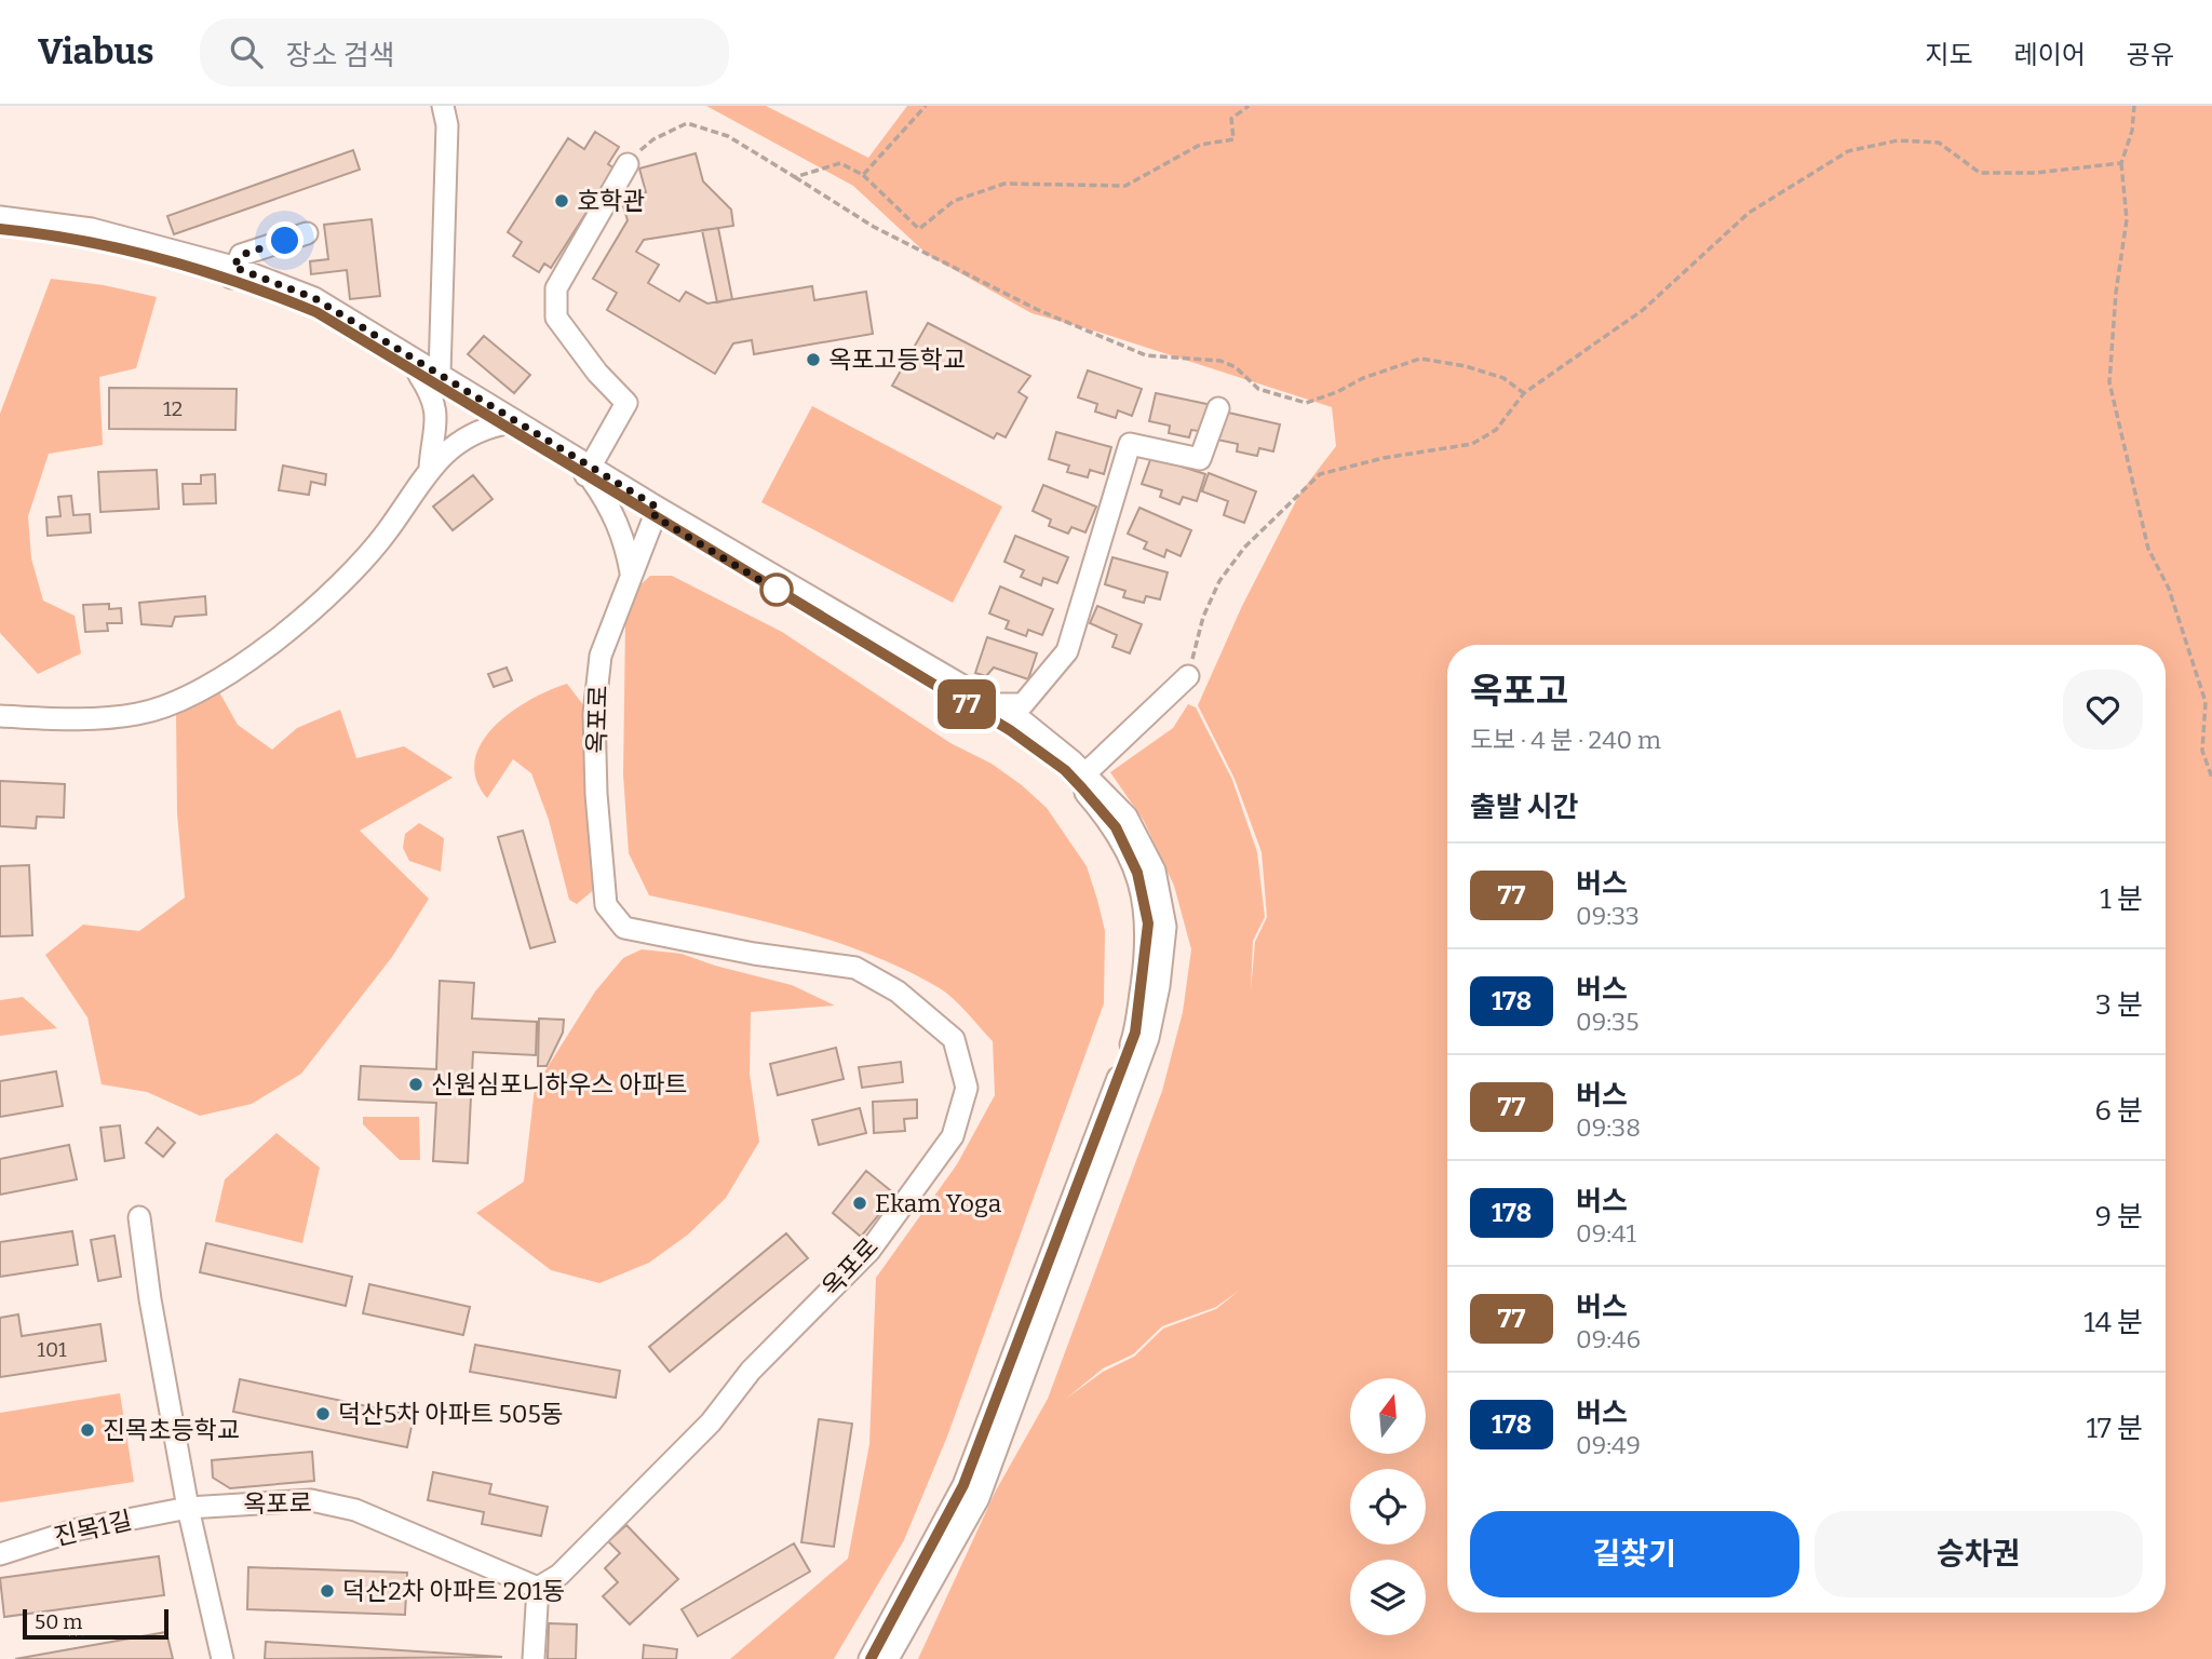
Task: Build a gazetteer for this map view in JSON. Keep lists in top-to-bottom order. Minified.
{"streets":{"street":["옥포로","진목1길"]},"crossings":[["옥포로","진목1길"]],"places":["호학관","옥포고등학교","신원심포니하우스 아파트","Ekam Yoga","덕산5차 아파트 505동","진목초등학교","덕산2차 아파트 201동"],"lines":["bus line 77"],"house_numbers":["12","101"],"scale_bar":"50 m","north":"top","page":{"header":"Viabus","search":"장소 검색","nav":["지도","레이어","공유"],"on_map":"77","heading":[["옥포고","도보 · 4 분 · 240 m"],"출발 시간"],"list":[{"mark":"77","name":"버스","note":"09:33","value":"1 분"},{"mark":"178","name":"버스","note":"09:35","value":"3 분"},{"mark":"77","name":"버스","note":"09:38","value":"6 분"},{"mark":"178","name":"버스","note":"09:41","value":"9 분"},{"mark":"77","name":"버스","note":"09:46","value":"14 분"},{"mark":"178","name":"버스","note":"09:49","value":"17 분"}],"buttons":["길찾기","승차권"],"scale":"50 m"}}
